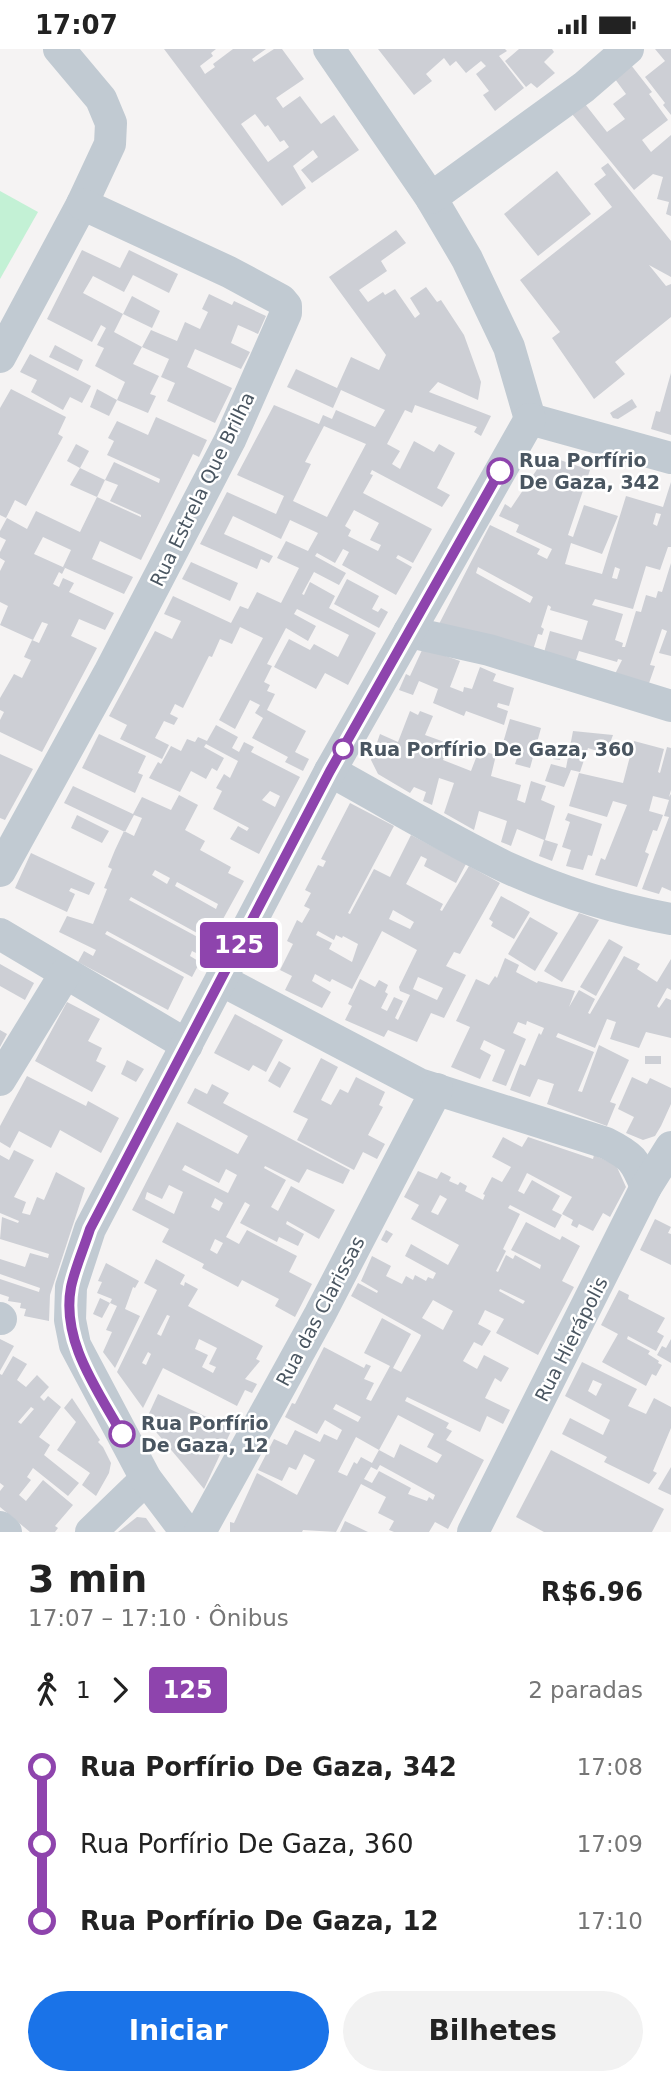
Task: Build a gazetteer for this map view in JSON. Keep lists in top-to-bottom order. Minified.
{"streets":{"street":["Rua Estrela Que Brilha","Rua das Clarissas","Rua Hierápolis"]},"places":["Rua Porfírio De Gaza, 342","Rua Porfírio De Gaza, 360","Rua Porfírio De Gaza, 12"],"lines":["bus line 125"],"page":{"status":"17:07","on_map":"125","heading":["3 min","17:07 – 17:10 · Ônibus","R$6.96"],"legs":["1","125","2 paradas"],"list":[{"name":"Rua Porfírio De Gaza, 342","value":"17:08"},{"name":"Rua Porfírio De Gaza, 360","value":"17:09"},{"name":"Rua Porfírio De Gaza, 12","value":"17:10"}],"buttons":["Iniciar","Bilhetes"]}}
